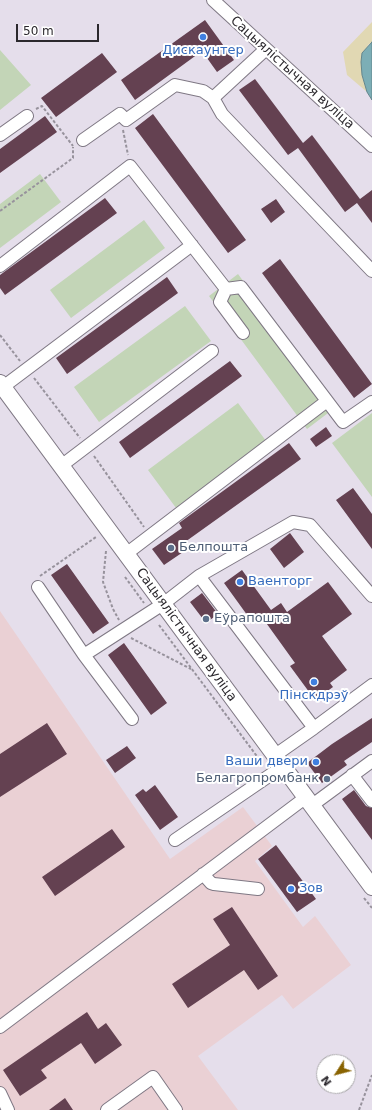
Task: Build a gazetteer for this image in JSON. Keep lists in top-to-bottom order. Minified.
{"streets":{"main road":["Сацыялістычная вуліца"]},"places":["Дискаунтер","Белпошта","Ваенторг","Еўрапошта","Пінскдрэў","Ваши двери","Белагропромбанк","Зов"],"scale_bar":"50 m","north":"bottom left"}
